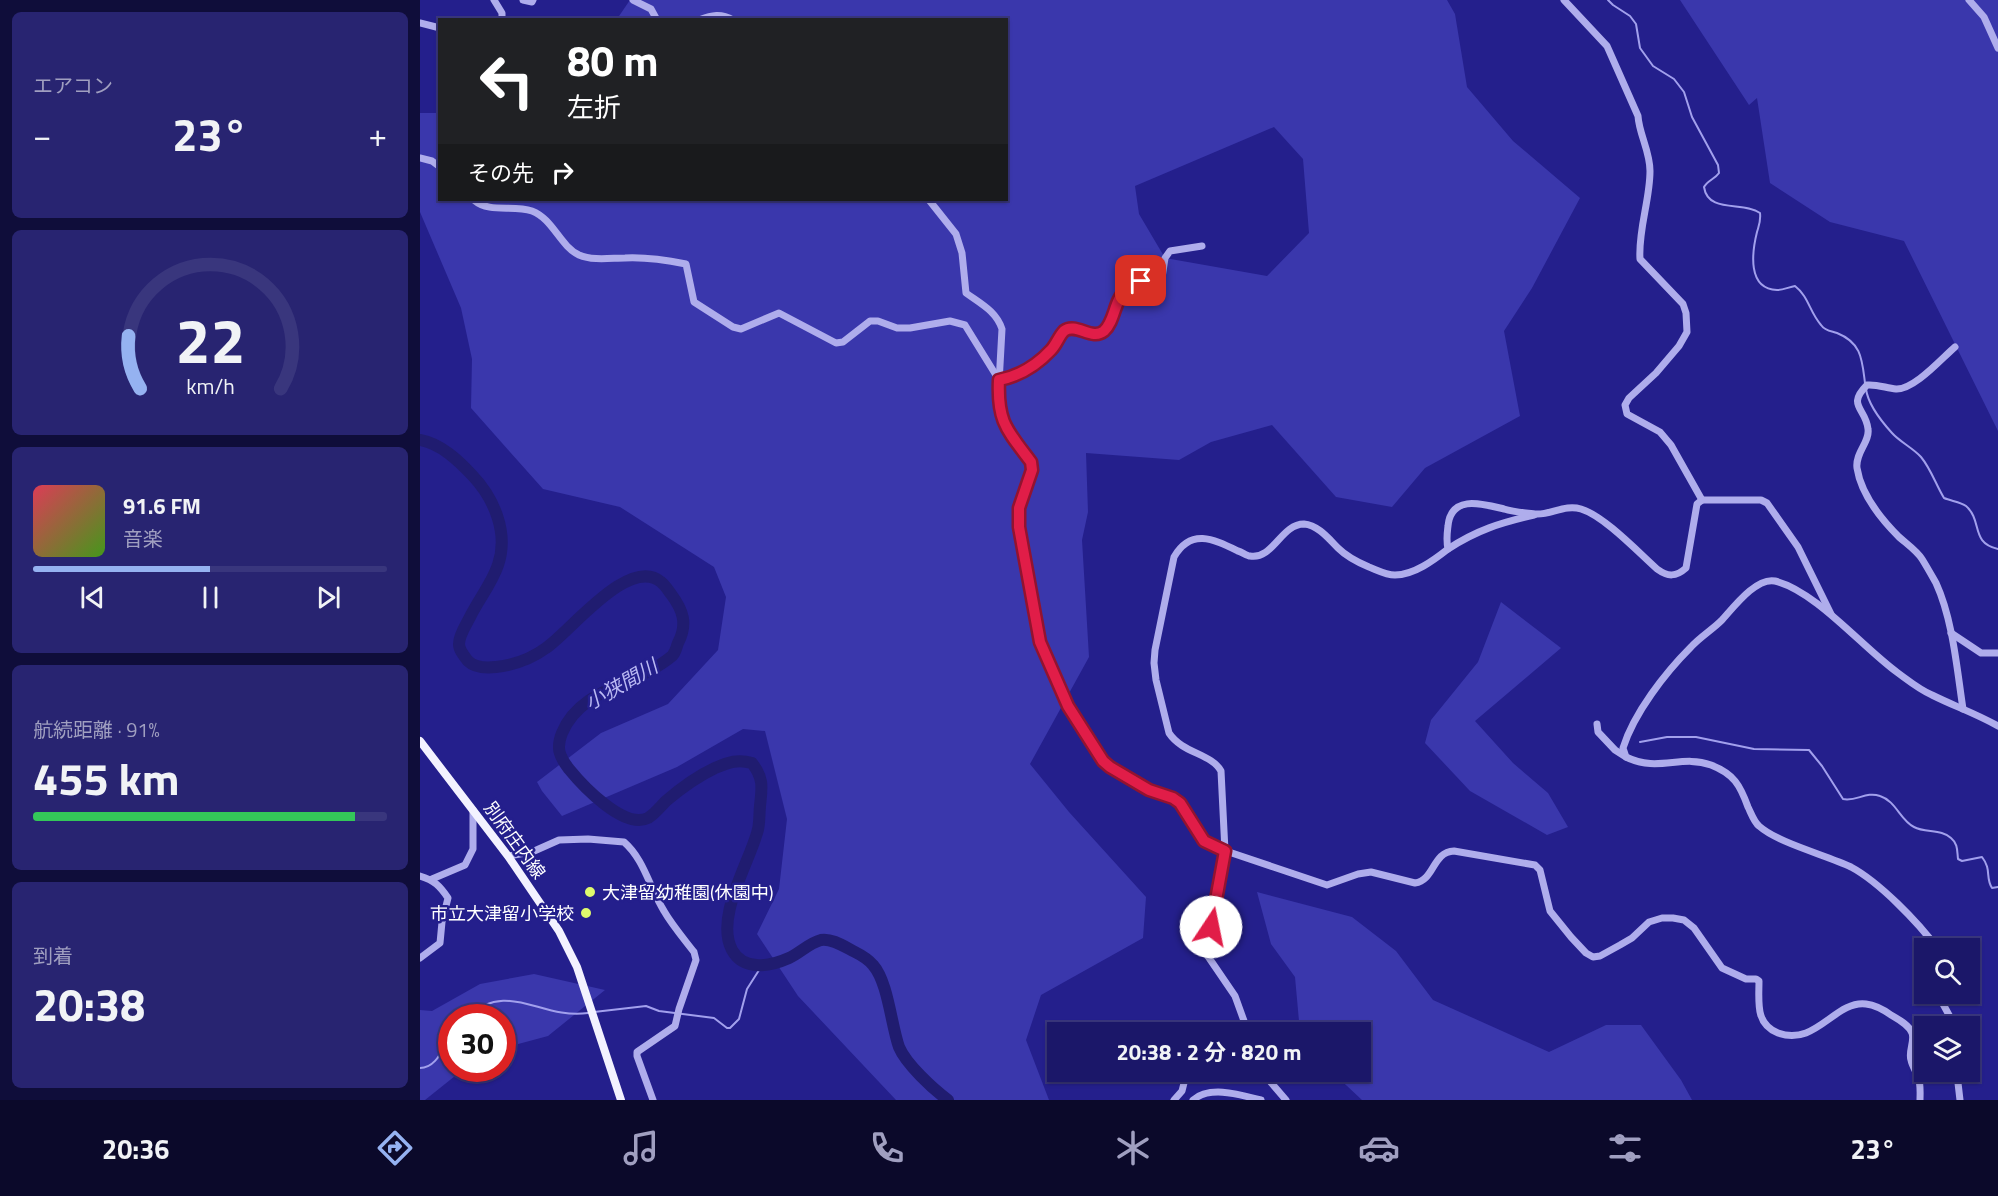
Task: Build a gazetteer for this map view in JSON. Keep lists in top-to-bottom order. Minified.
{"streets":{"main road":["別府庄内線"]},"water":["小狭間川"],"places":["大津留幼稚園(休園中)","市立大津留小学校"],"page":{"tile":["エアコン",["航続距離 · 91%","455 km"],["到着","20:38"]],"turn":["80 m","左折"],"heat":["−","23°","+"],"then":"その先","song":["91.6 FM","音楽"],"limit":"30","trip":"20:38 · 2 分 · 820 m","tabs":["20:36","23°"],"gauge":["22","km/h"]}}
